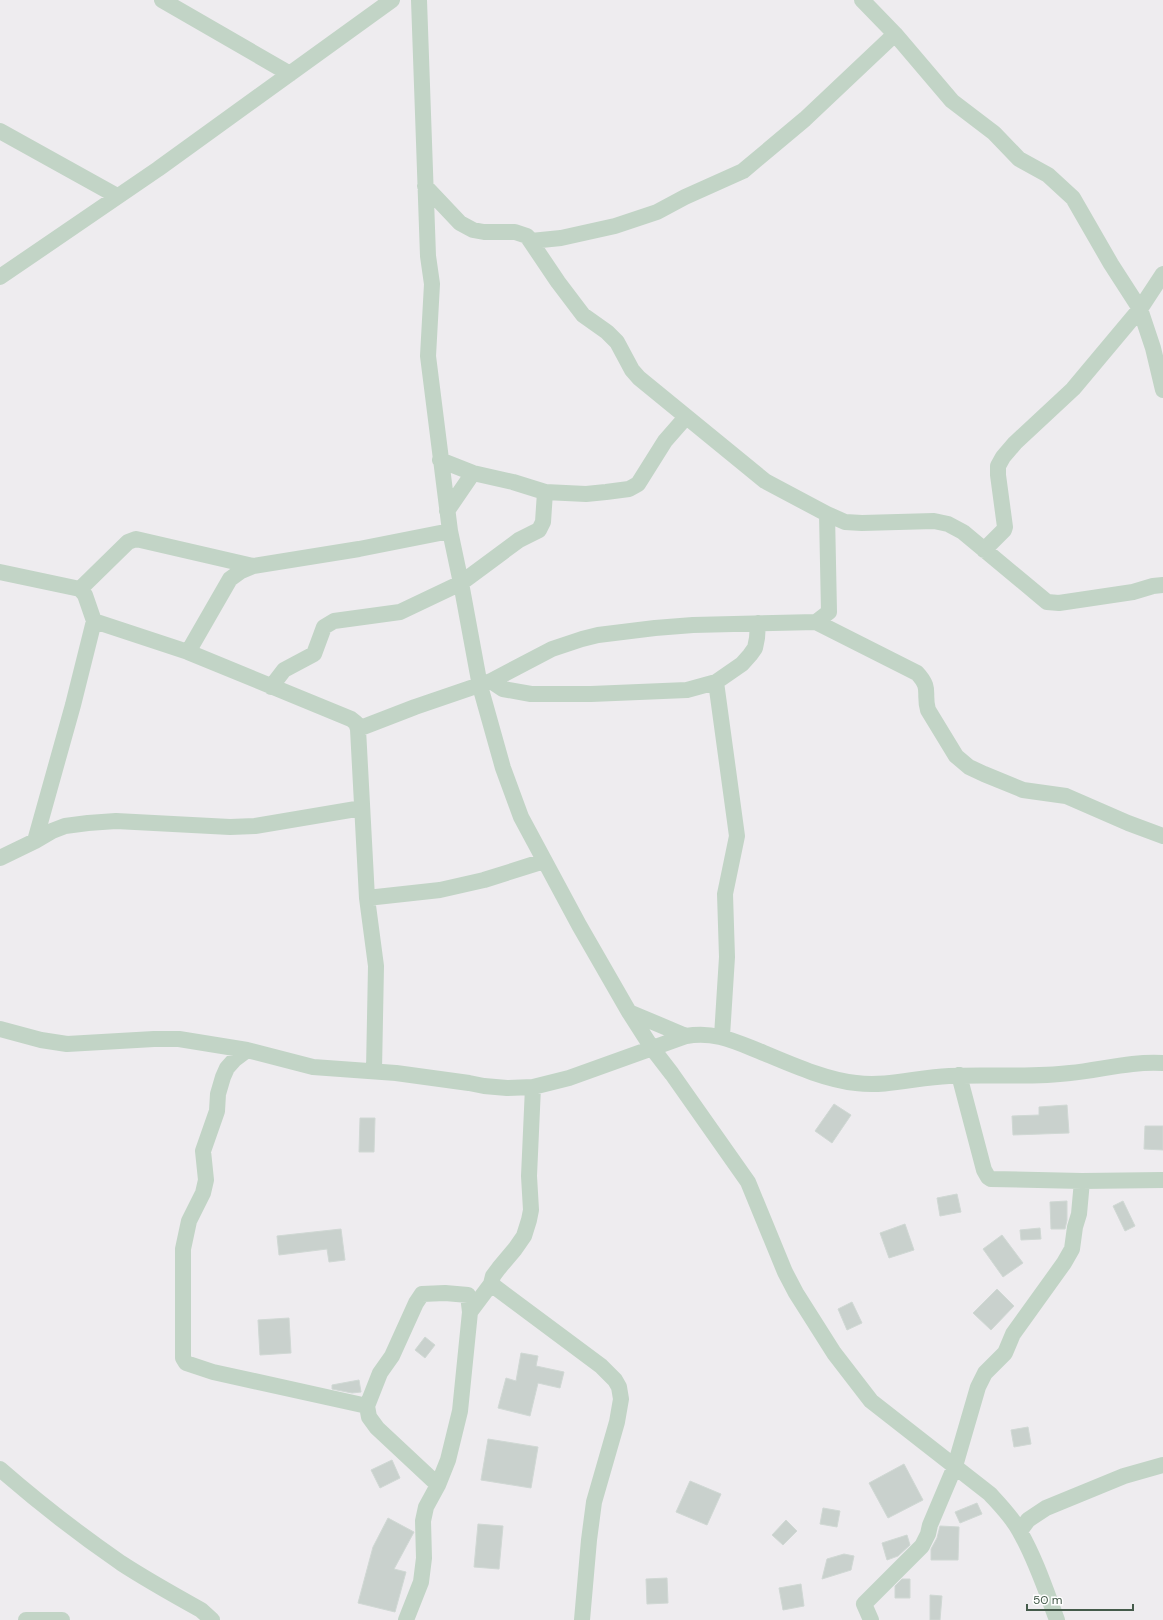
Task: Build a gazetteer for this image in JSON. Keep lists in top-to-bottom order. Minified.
{"scale_bar":"50 m"}
